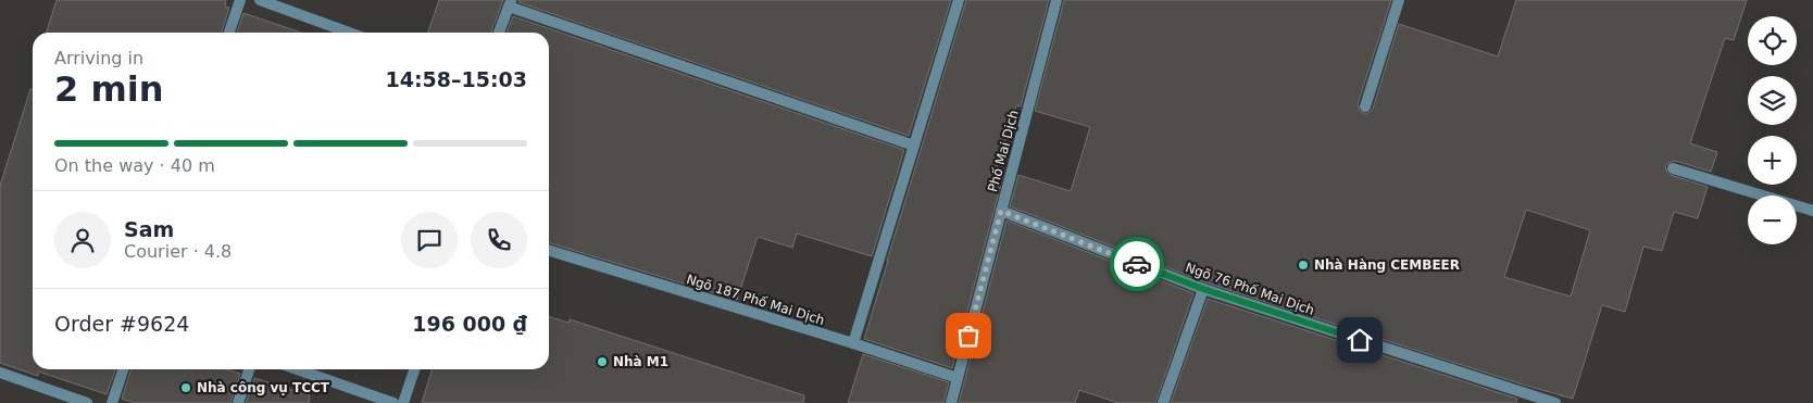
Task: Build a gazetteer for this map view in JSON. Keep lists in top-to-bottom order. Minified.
{"streets":{"street":["Phố Mai Dịch","Ngõ 76 Phố Mai Dịch","Ngõ 187 Phố Mai Dịch"]},"crossings":[["Phố Mai Dịch","Ngõ 76 Phố Mai Dịch"],["Phố Mai Dịch","Ngõ 187 Phố Mai Dịch"]],"places":["Nhà Hàng CEMBEER","Nhà M1","Nhà công vụ TCCT"],"page":{"map_buttons":["+","−"],"heading":["2 min","Arriving in","14:58–15:03"],"panel":["Sam","Courier · 4.8","Order #9624","196 000 ₫"],"bar":"On the way · 40 m"}}
